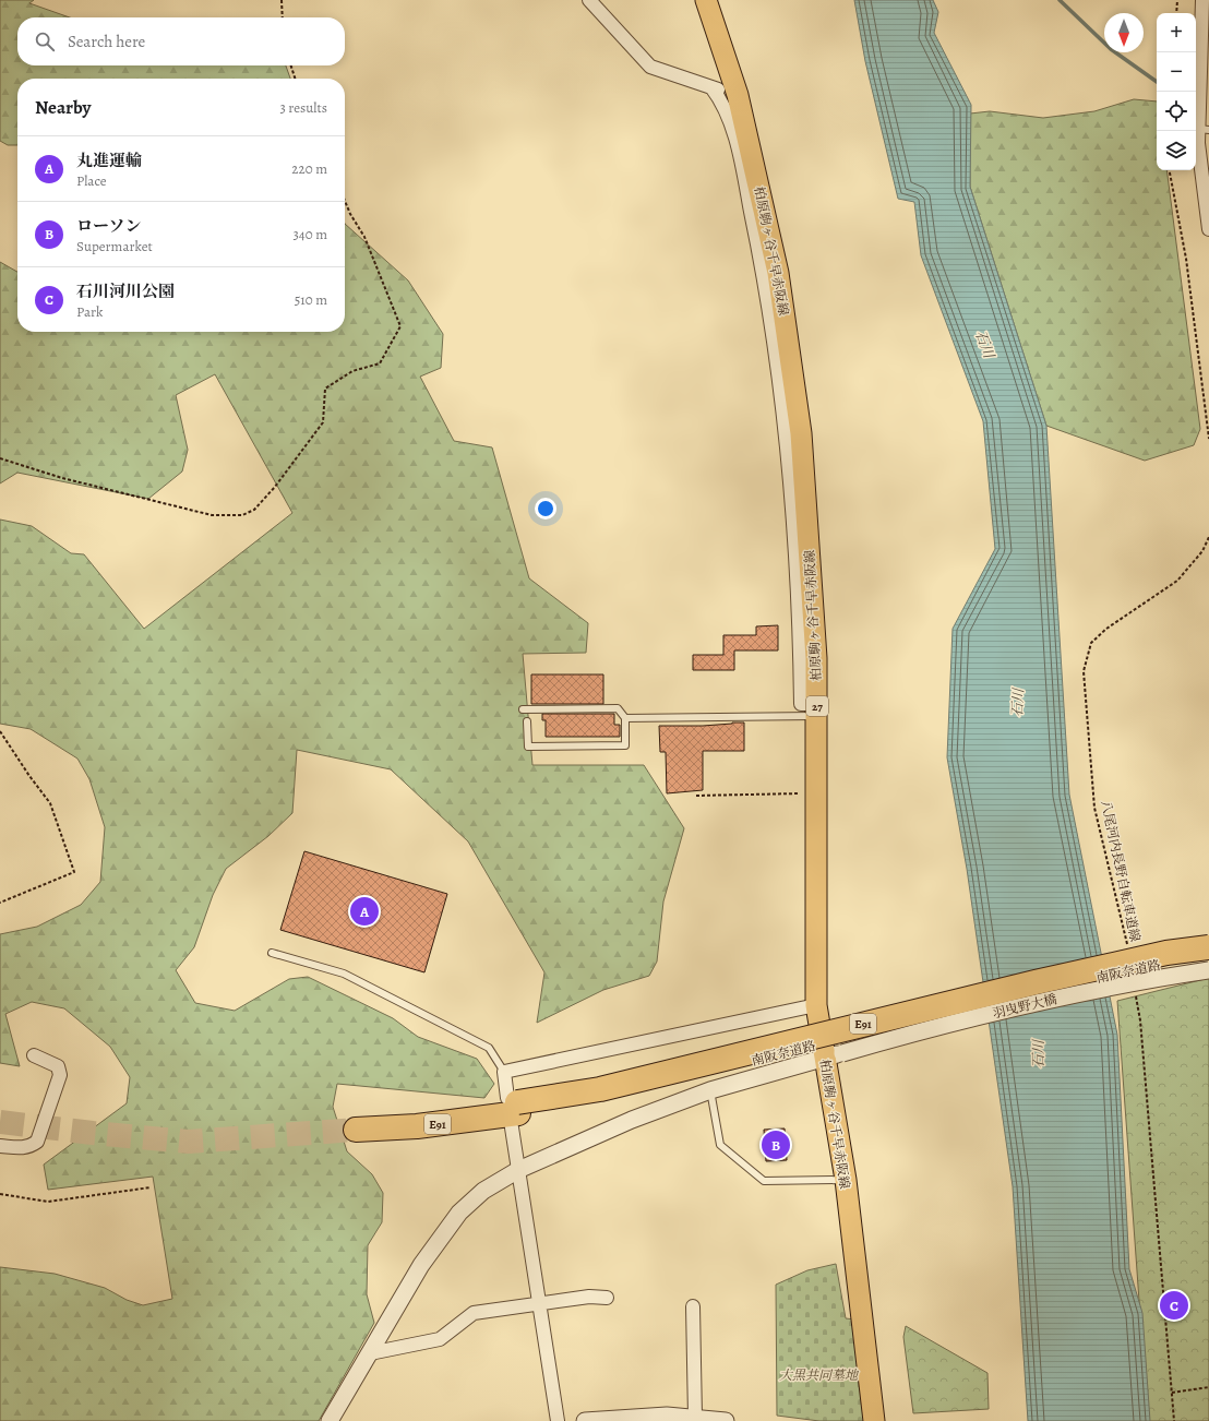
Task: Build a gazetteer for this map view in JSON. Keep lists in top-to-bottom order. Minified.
{"streets":{"highway":["南阪奈道路","E91"],"main road":["柏原駒ヶ谷千早赤阪線","27"],"street":["羽曳野大橋"],"path":["八尾河内長野自転車道線"]},"crossings":[["柏原駒ヶ谷千早赤阪線","羽曳野大橋"]],"water":["石川"],"parks":["大黒共同墓地"],"north":"bottom","page":{"map_buttons":["+","−"],"search":"Search here","heading":["Nearby","3 results"],"list":[{"mark":"A","name":"丸進運輸","note":"Place","value":"220 m"},{"mark":"B","name":"ローソン","note":"Supermarket","value":"340 m"},{"mark":"C","name":"石川河川公園","note":"Park","value":"510 m"}],"pins":["A","B","C"]}}
